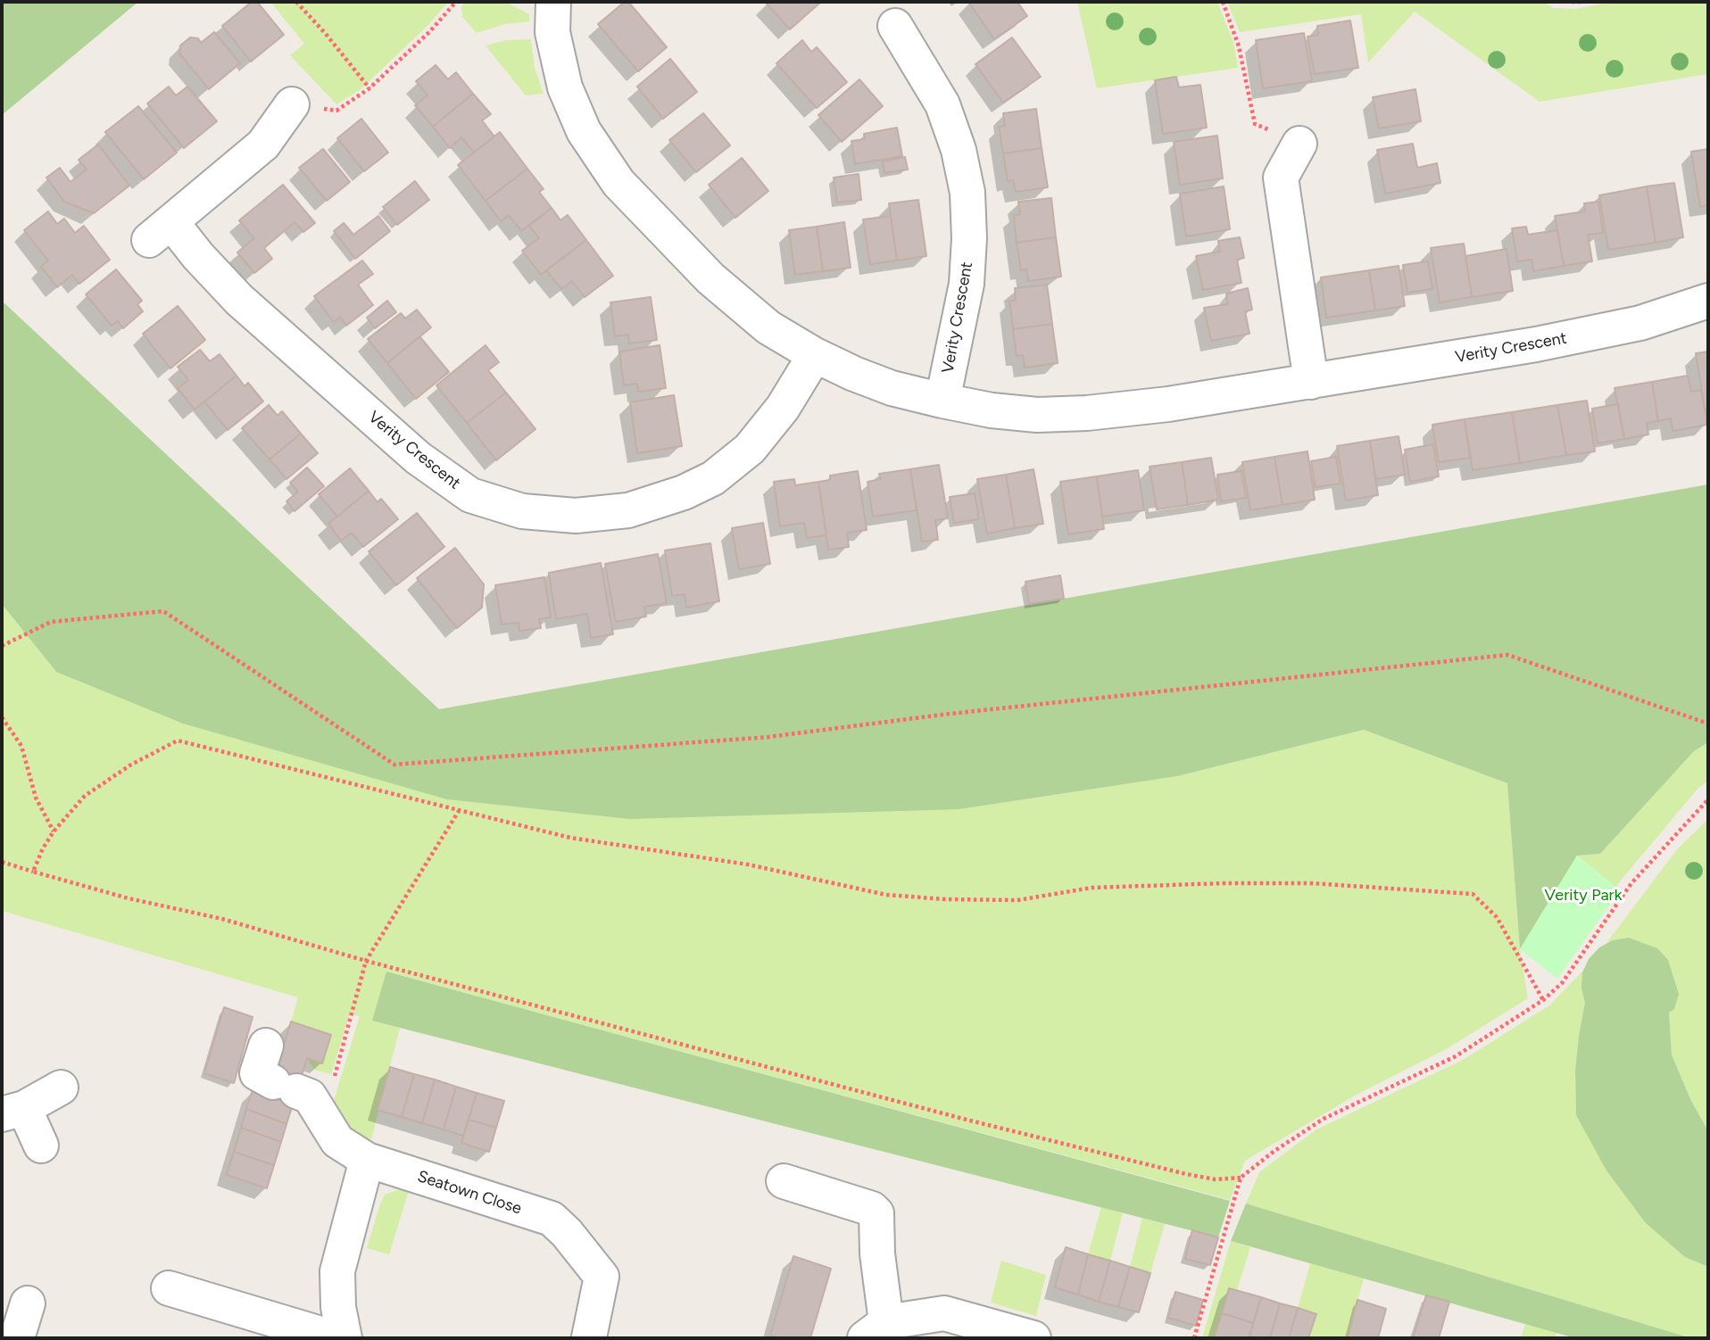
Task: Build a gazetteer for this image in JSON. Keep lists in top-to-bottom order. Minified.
{"streets":{"street":["Verity Crescent","Seatown Close"]},"parks":["Verity Park"]}
